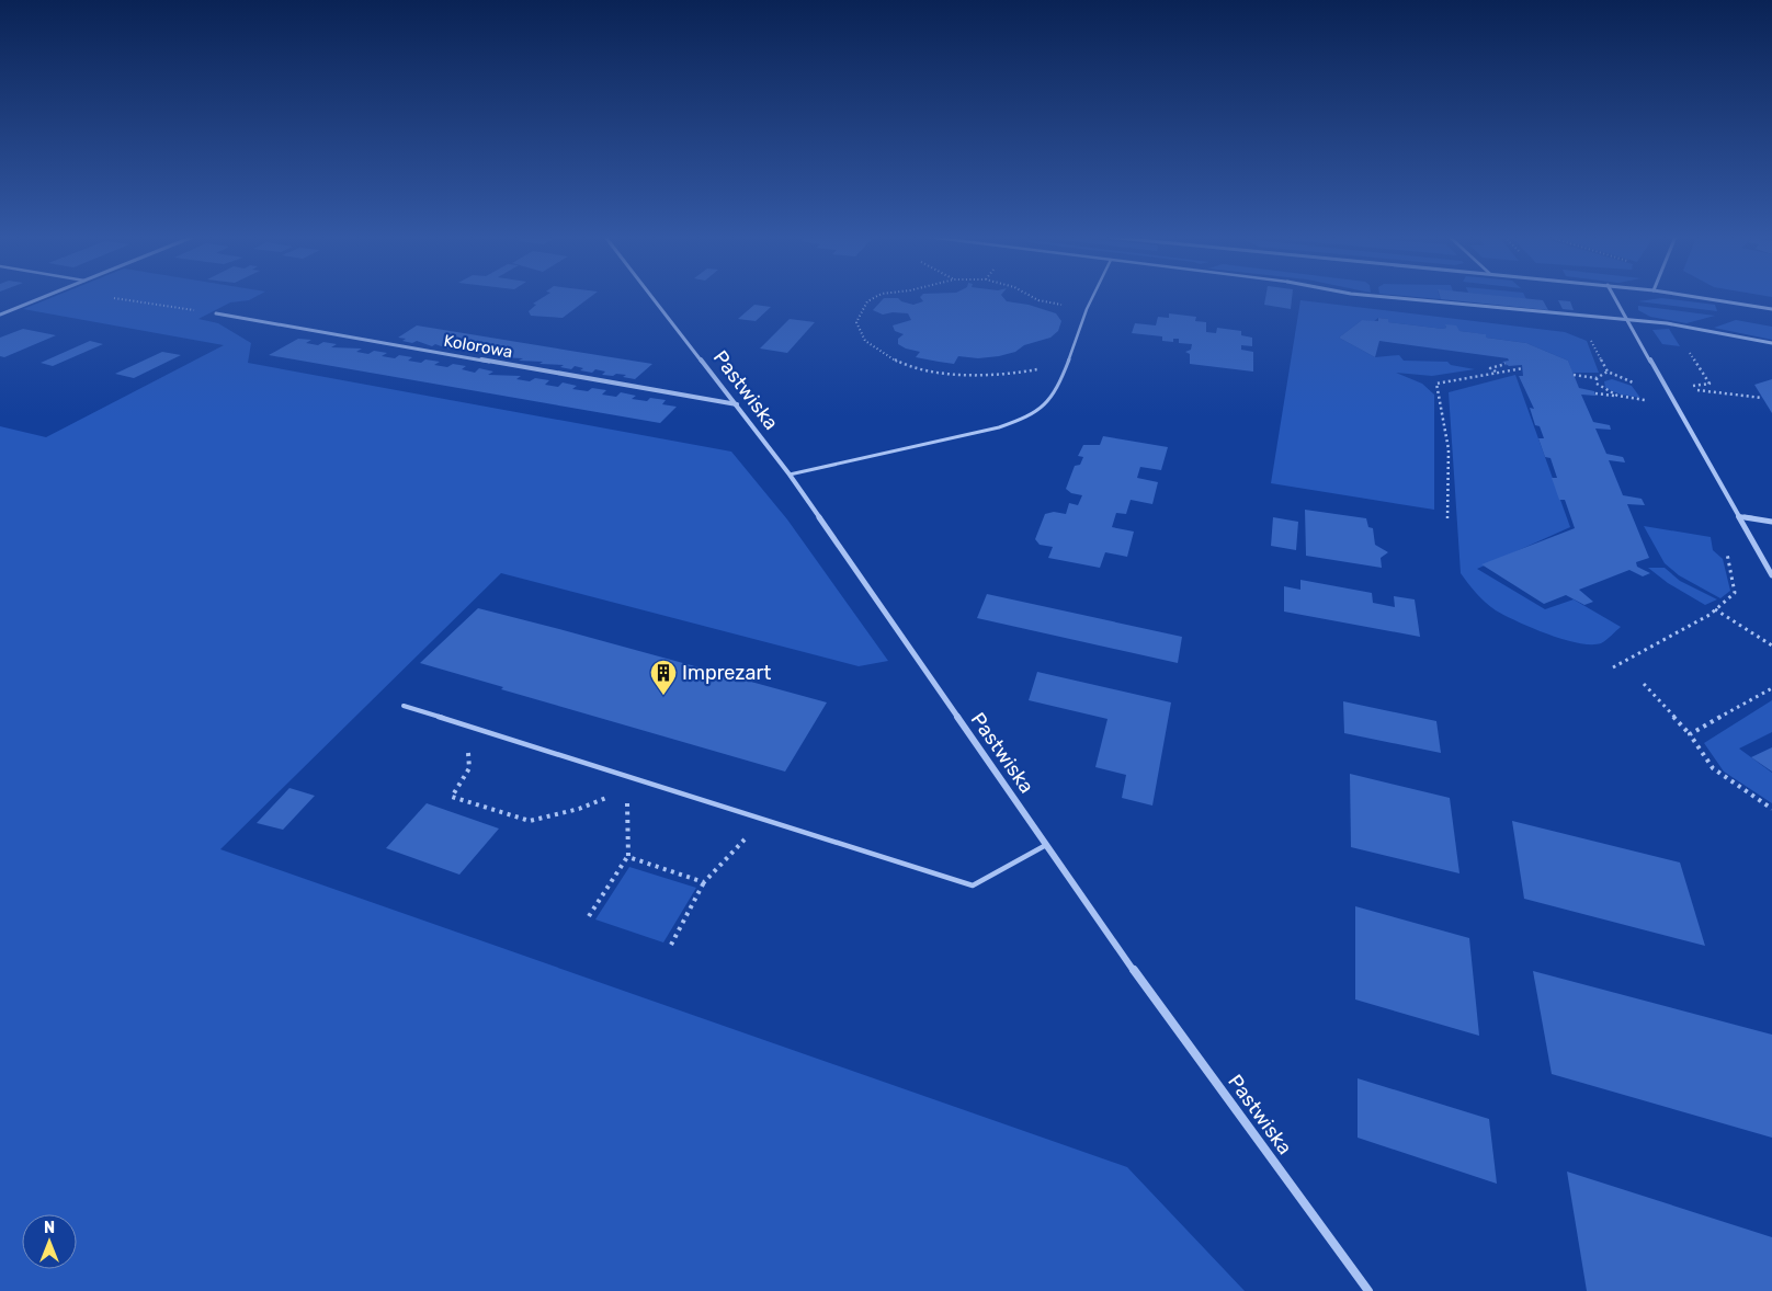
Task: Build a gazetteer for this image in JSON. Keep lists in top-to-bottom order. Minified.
{"streets":{"street":["Kolorowa","Pastwiska"]},"crossings":[["Kolorowa","Pastwiska"]],"places":{"building":["Imprezart"]},"north":"top"}
